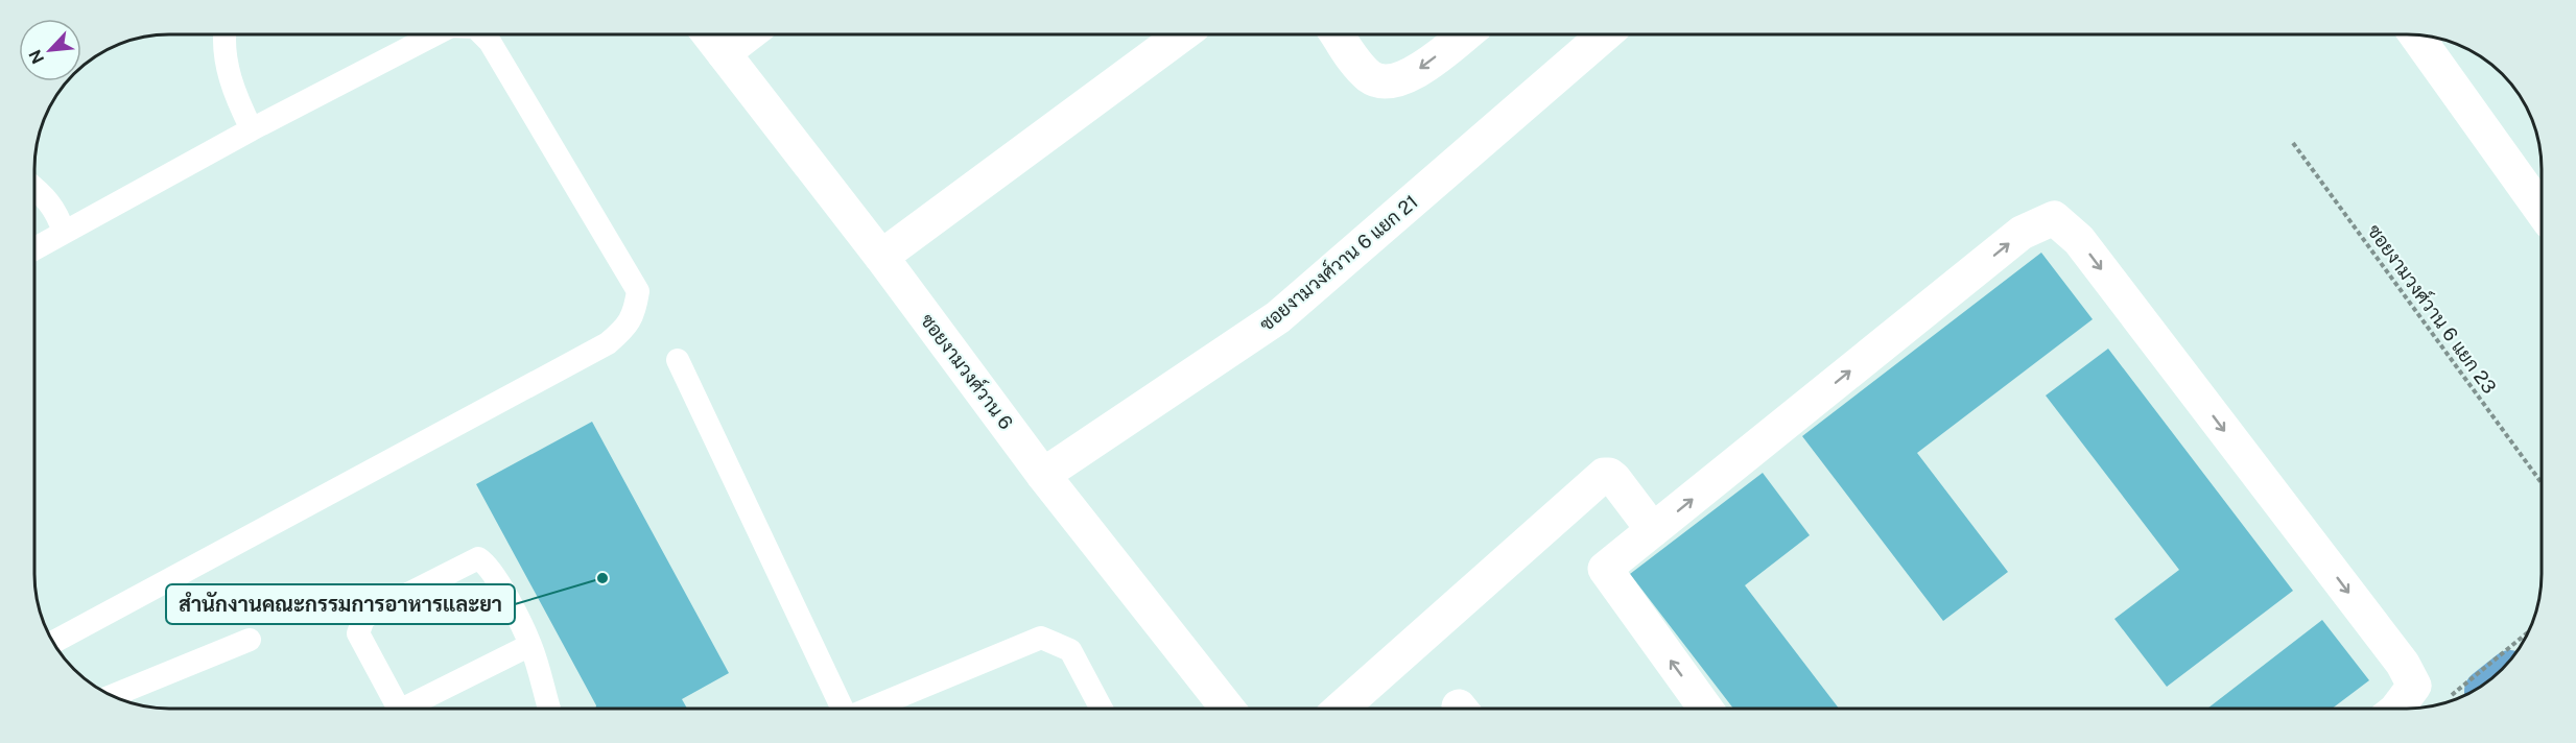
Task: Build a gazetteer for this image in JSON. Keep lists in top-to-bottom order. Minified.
{"streets":{"street":["ซอยงามวงศ์วาน 6 แยก 21","ซอยงามวงศ์วาน 6"],"path":["ซอยงามวงศ์วาน 6 แยก 23"]},"crossings":[["ซอยงามวงศ์วาน 6 แยก 21","ซอยงามวงศ์วาน 6"]],"places":["สำนักงานคณะกรรมการอาหารและยา"],"north":"bottom left"}
